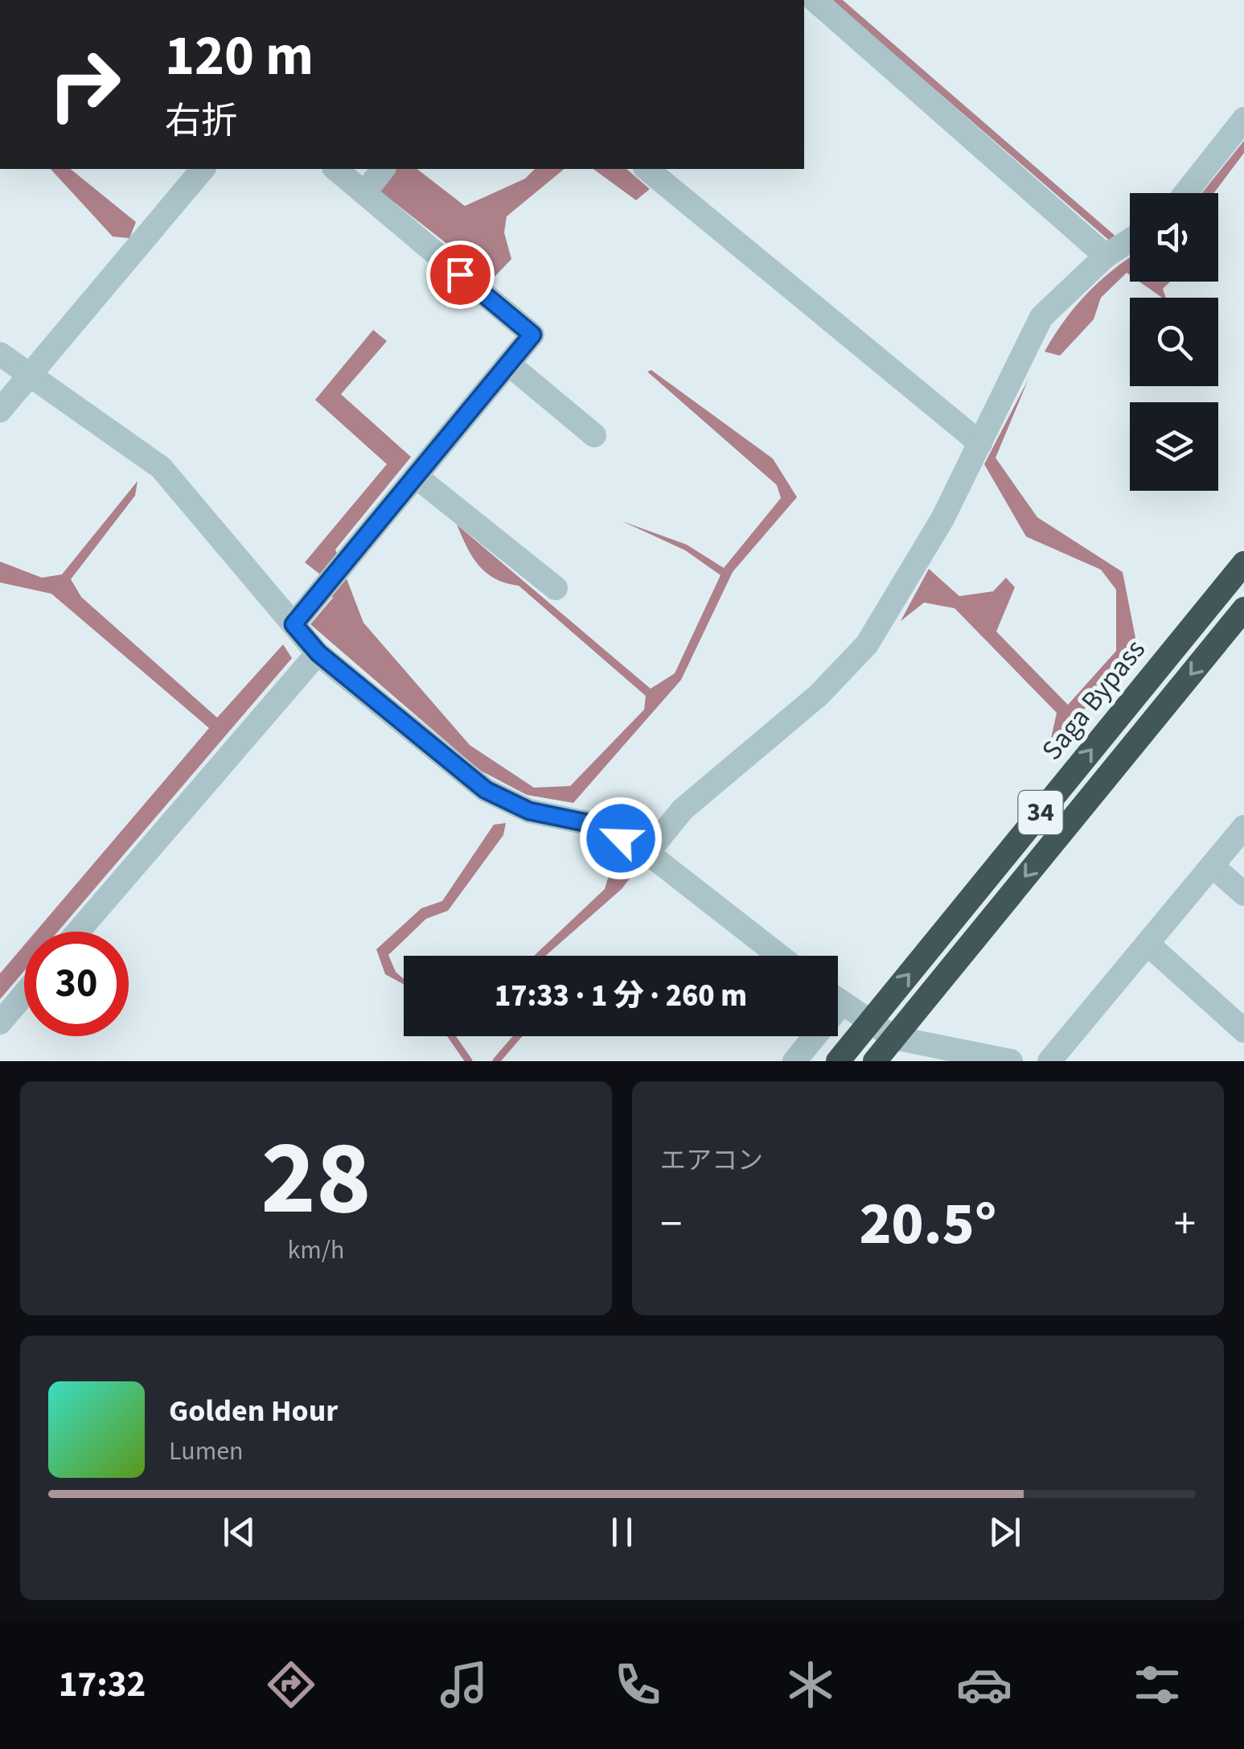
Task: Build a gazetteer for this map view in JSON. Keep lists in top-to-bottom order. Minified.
{"streets":{"highway":["Saga Bypass","34"]},"page":{"turn":["120 m","右折"],"limit":"30","trip":"17:33 · 1 分 · 260 m","tile":[["28","km/h"],"エアコン"],"heat":["−","20.5°","+"],"song":["Golden Hour","Lumen"],"tabs":"17:32"}}
